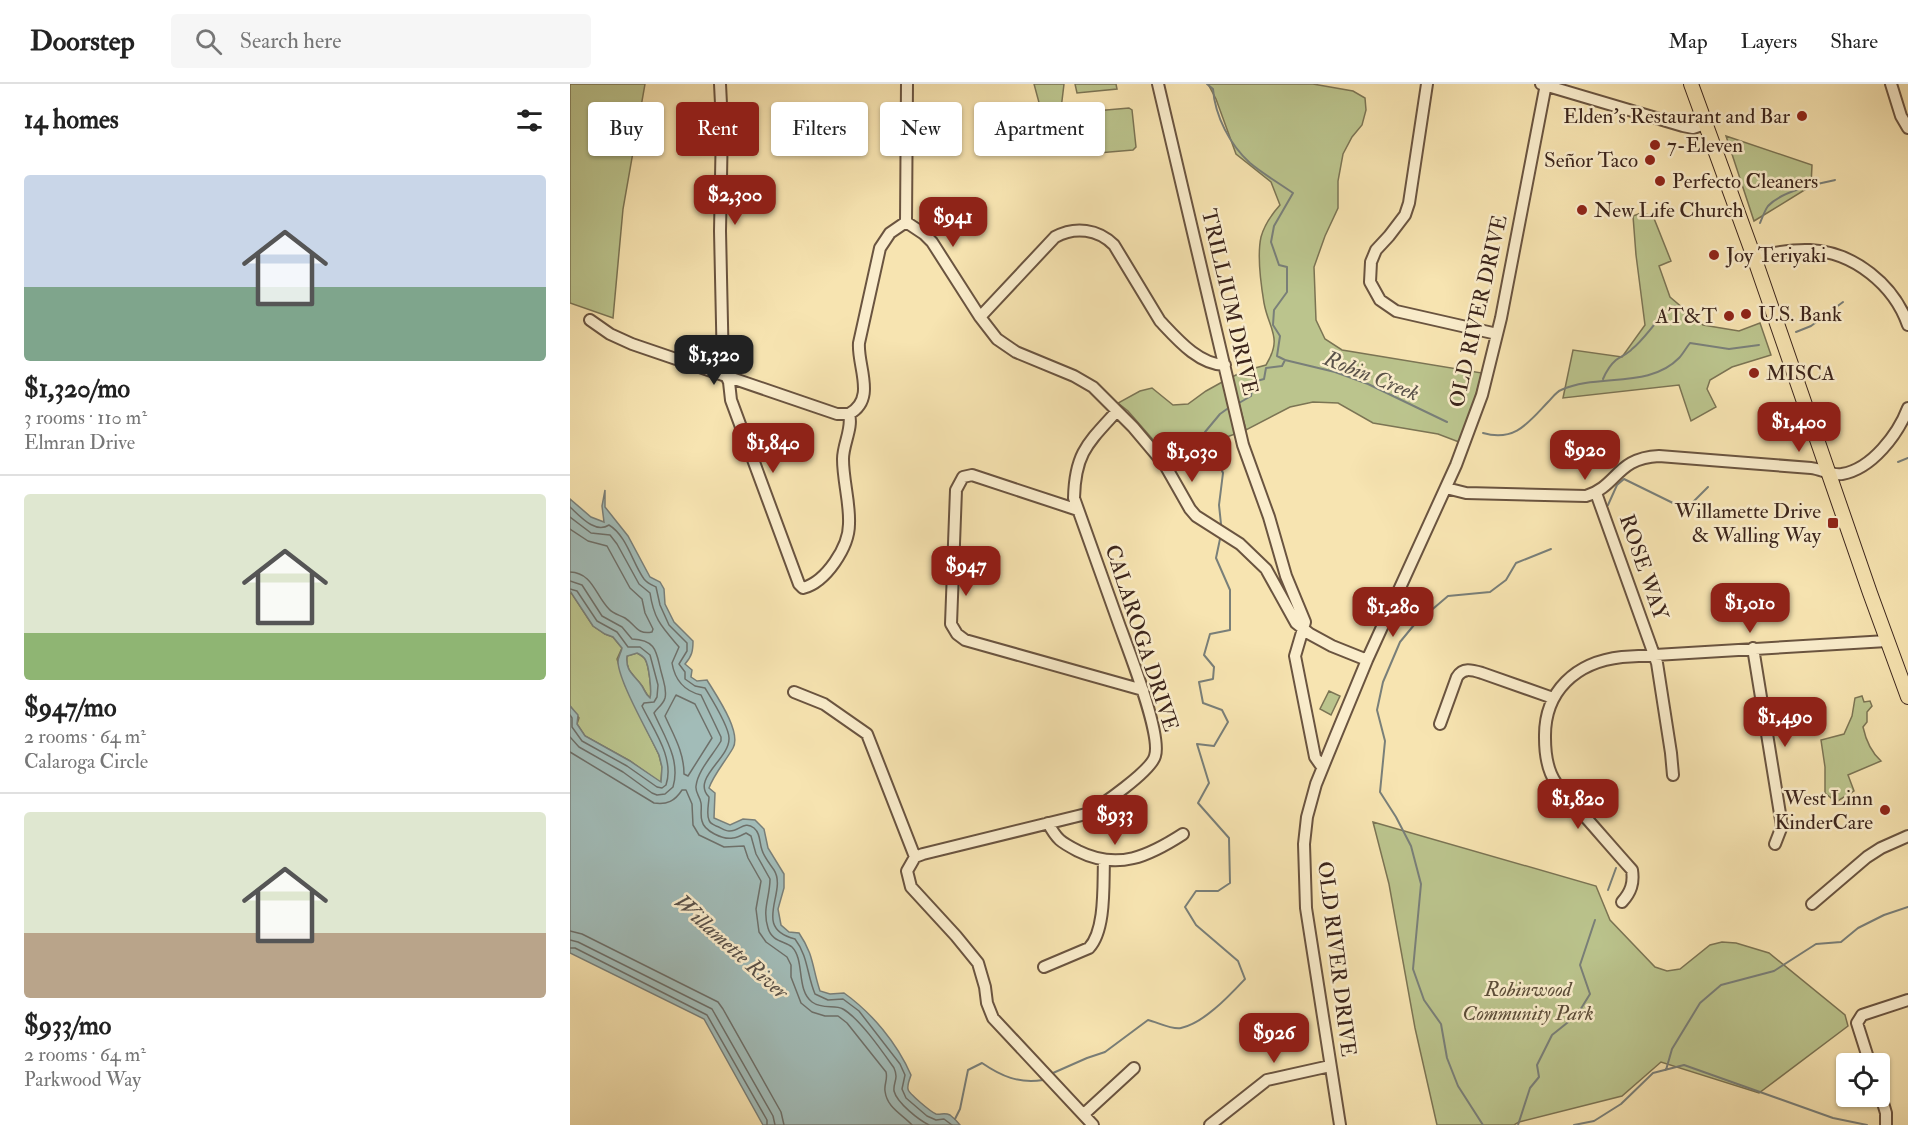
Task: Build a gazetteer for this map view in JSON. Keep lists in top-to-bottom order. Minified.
{"streets":{"street":["TRILLIUM DRIVE","OLD RIVER DRIVE","ROSE WAY","CALAROGA DRIVE"]},"crossings":[["TRILLIUM DRIVE","OLD RIVER DRIVE"]],"water":["Robin Creek","Willamette River"],"parks":["Robinwood Community Park"],"places":{"other":["Elden's Restaurant and Bar","7-Eleven","Señor Taco","Perfecto Cleaners","New Life Church","Joy Teriyaki","U.S. Bank","AT&T","MISCA","West Linn KinderCare"],"transit":["Willamette Drive & Walling Way"]},"page":{"header":"Doorstep","search":"Search here","nav":["Map","Layers","Share"],"heading":"14 homes","chip":["Buy","Rent","Filters","New","Apartment"],"list":[{"name":"$1,320/mo","note":"3 rooms · 110 m² · Elmran Drive"},{"name":"$947/mo","note":"2 rooms · 64 m² · Calaroga Circle"},{"name":"$933/mo","note":"2 rooms · 64 m² · Parkwood Way"}],"price":["$2,300","$941","$1,320","$1,400","$1,840","$920","$1,030","$947","$1,010","$1,280","$1,490","$1,820","$933","$926"]}}
